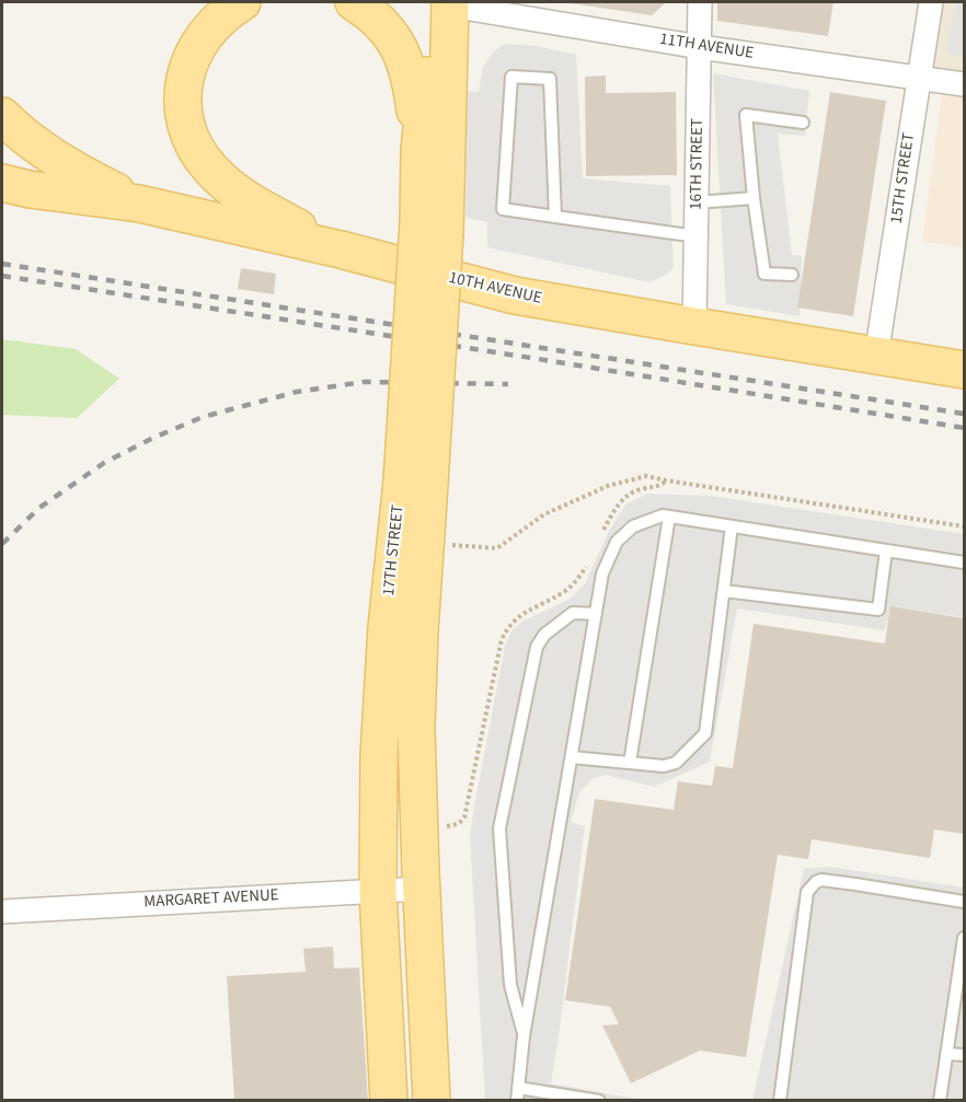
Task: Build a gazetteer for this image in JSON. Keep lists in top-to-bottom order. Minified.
{"streets":{"main road":["10TH AVENUE","17TH STREET"],"street":["11TH AVENUE","16TH STREET","15TH STREET","MARGARET AVENUE"]},"crossings":[["11TH AVENUE","16TH STREET"],["11TH AVENUE","15TH STREET"],["11TH AVENUE","17TH STREET"],["16TH STREET","10TH AVENUE"],["15TH STREET","10TH AVENUE"],["17TH STREET","MARGARET AVENUE"]]}
